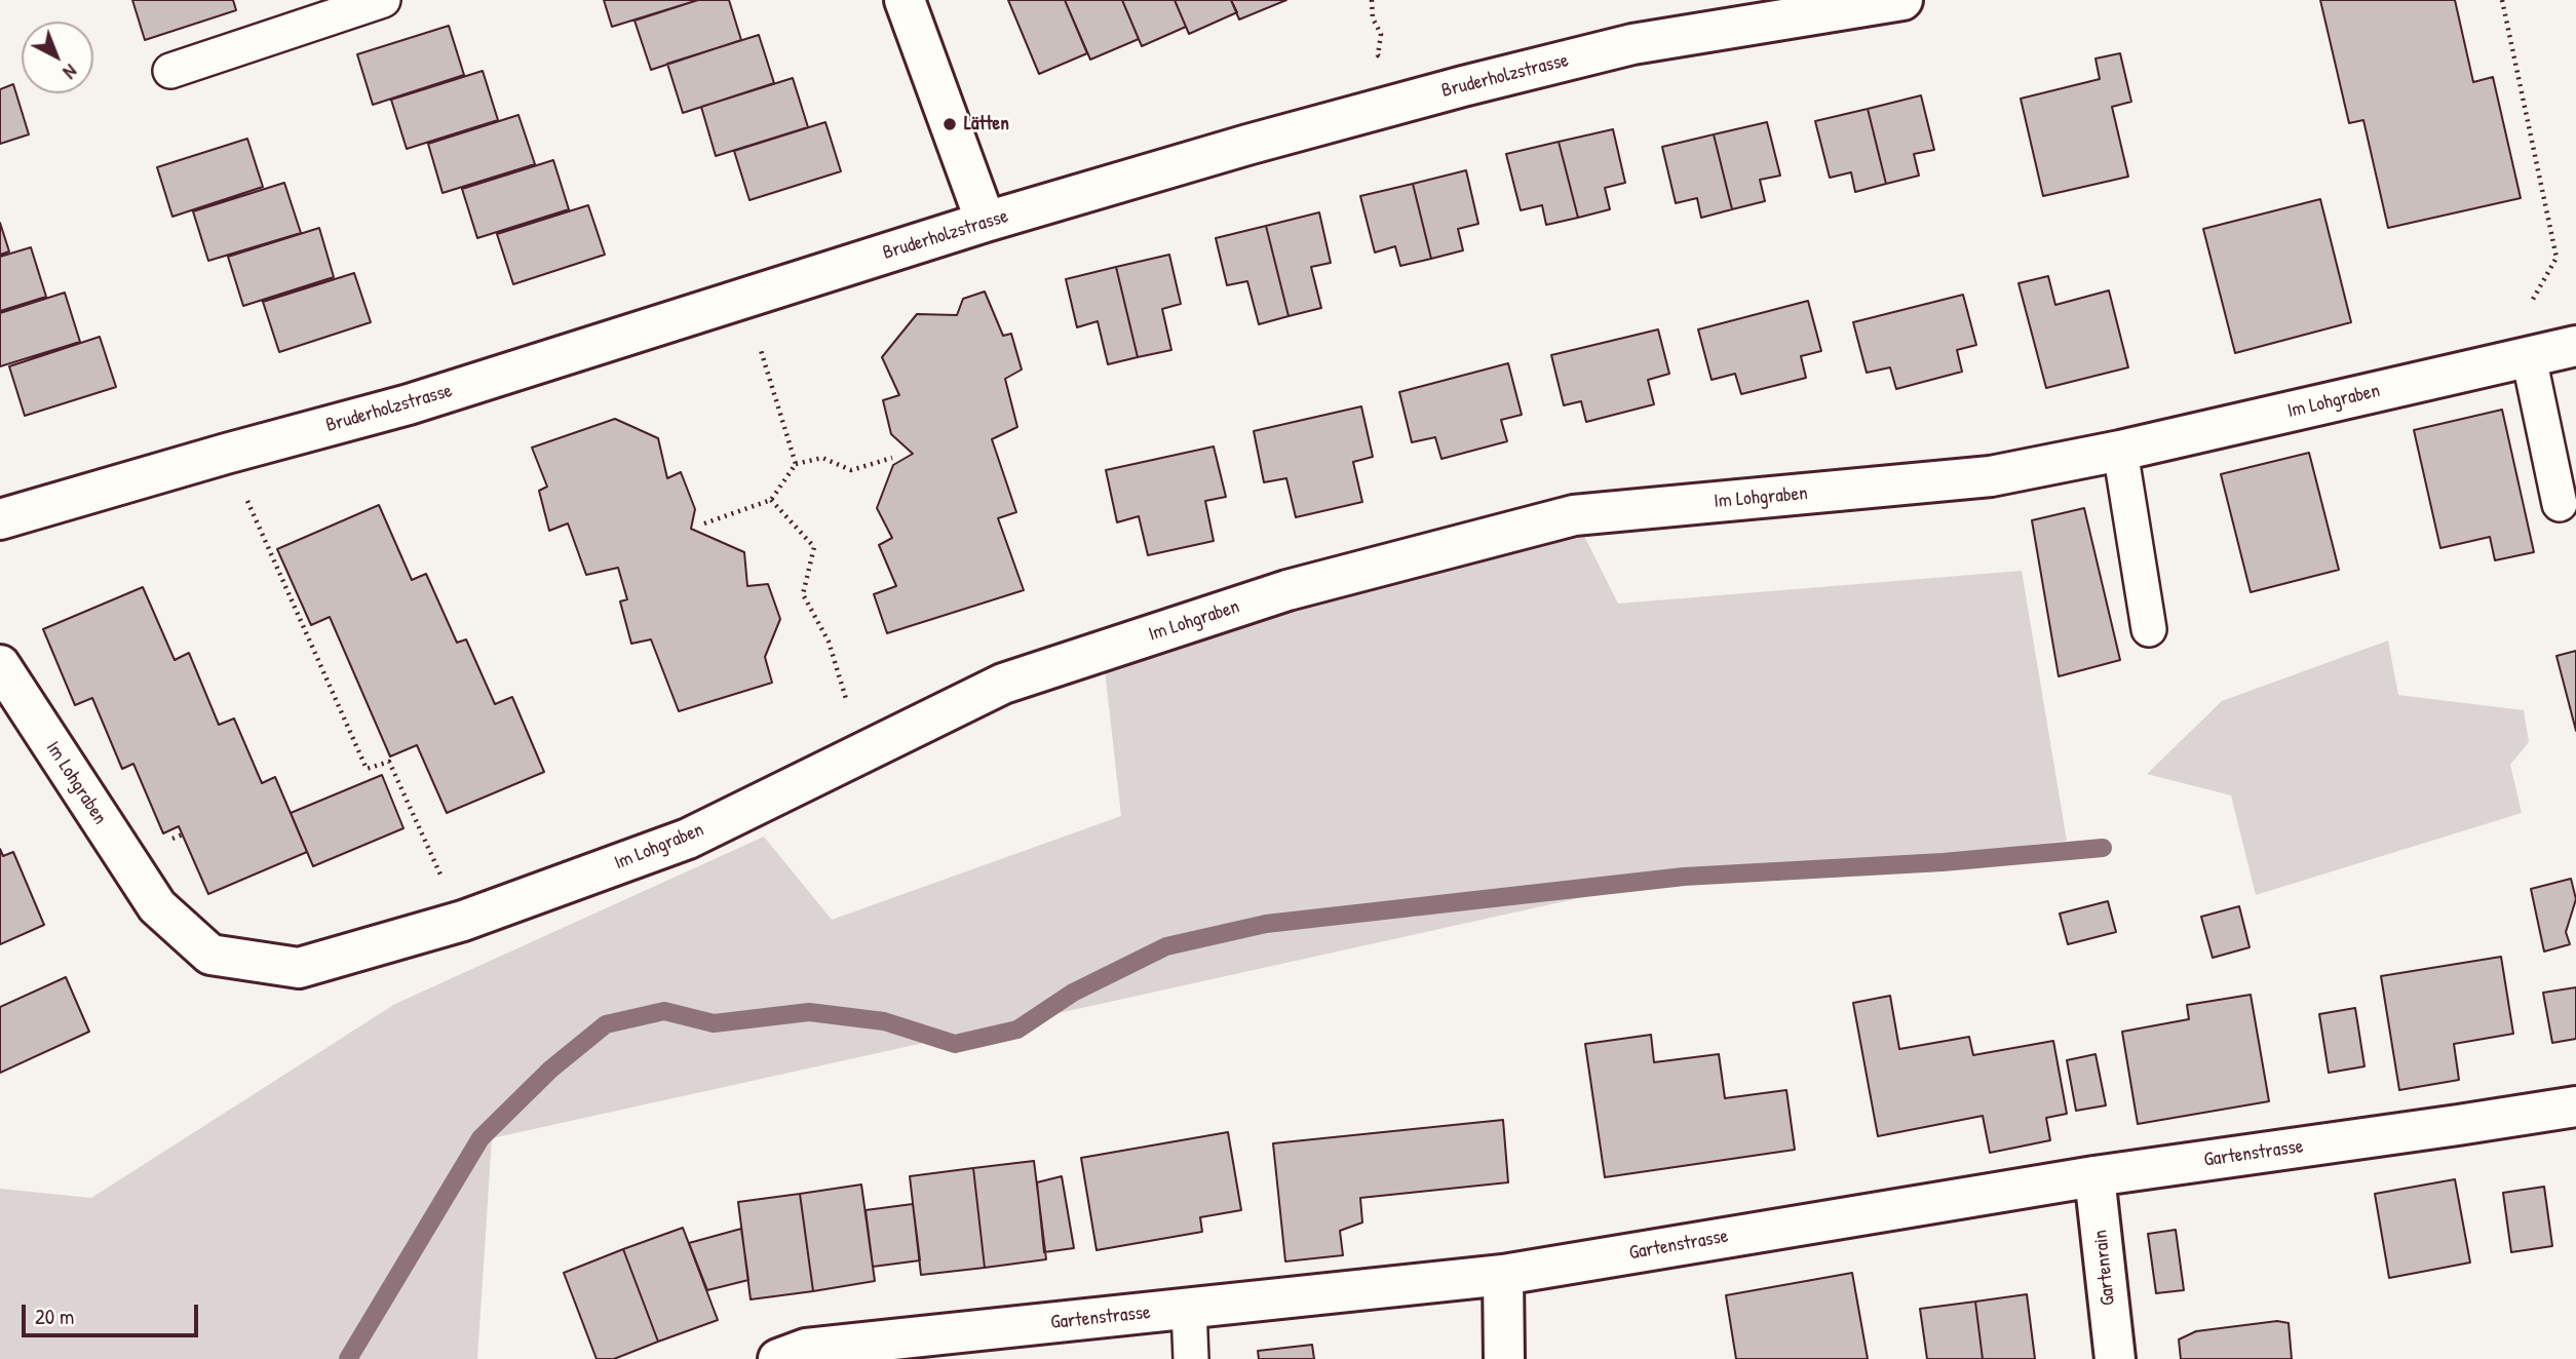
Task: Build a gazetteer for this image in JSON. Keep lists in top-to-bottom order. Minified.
{"streets":{"street":["Bruderholzstrasse","Im Lohgraben","Gartenstrasse","Gartenrain"]},"crossings":[["Gartenstrasse","Gartenrain"]],"places":["Lätten"],"scale_bar":"20 m","north":"bottom right"}
